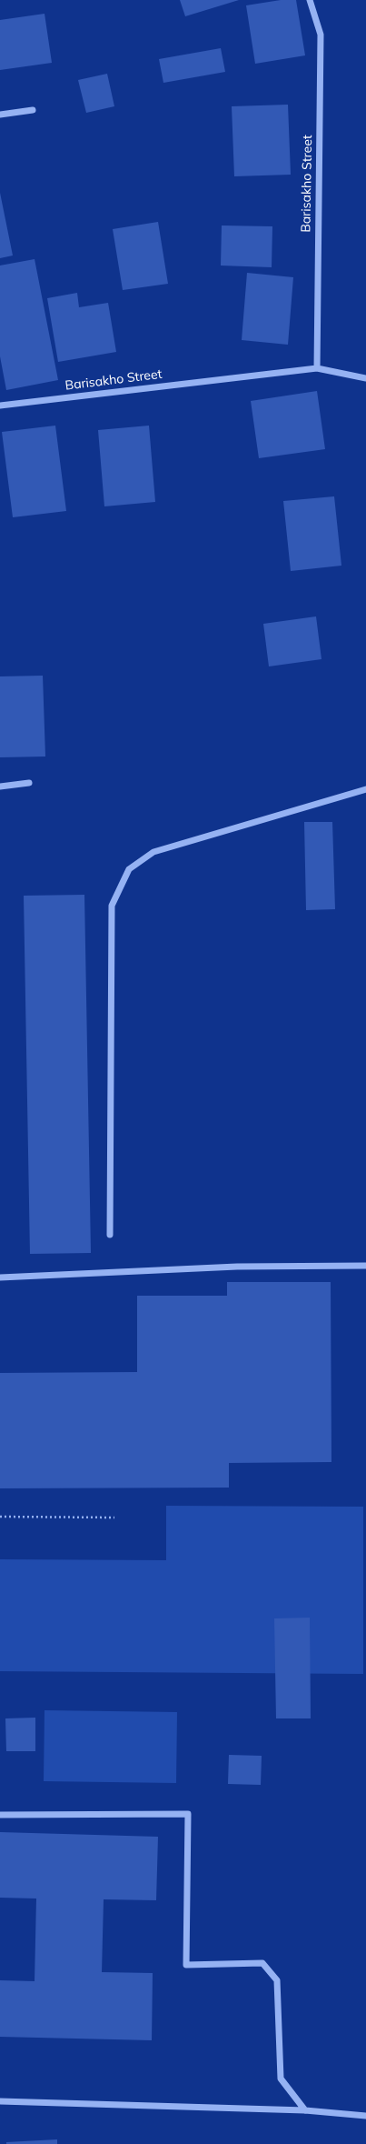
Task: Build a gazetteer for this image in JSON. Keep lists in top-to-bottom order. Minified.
{"streets":{"street":["Barisakho Street"]}}
